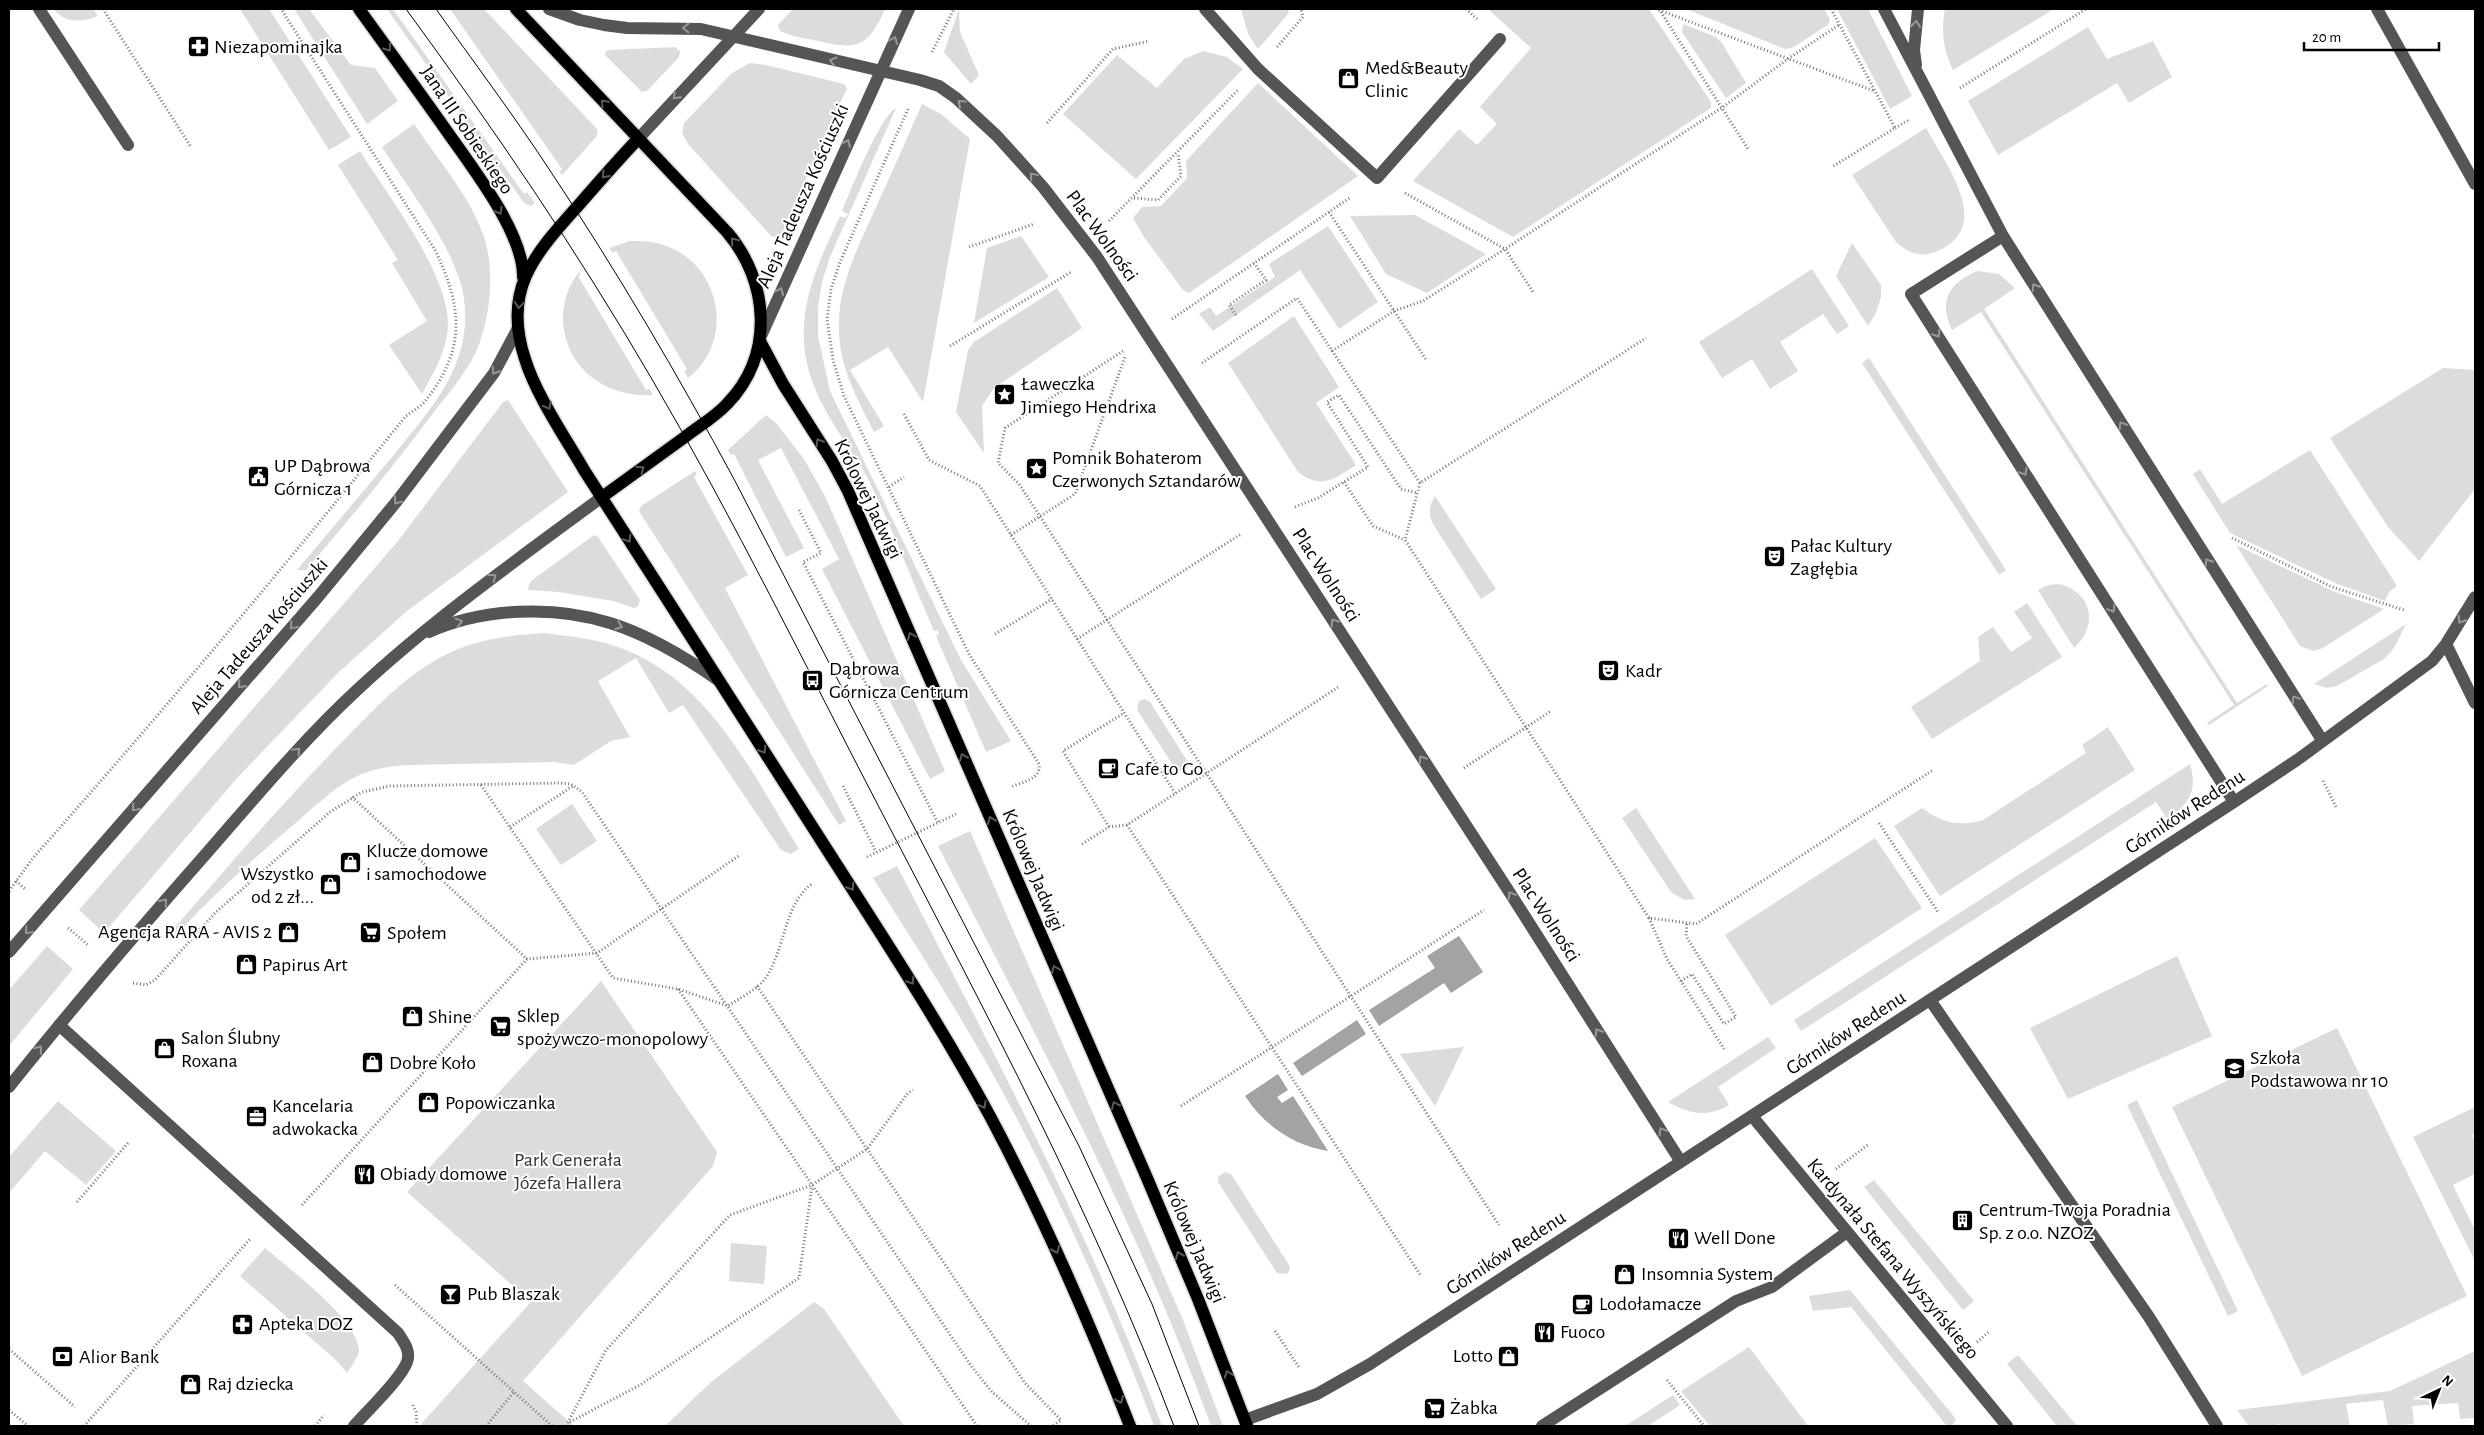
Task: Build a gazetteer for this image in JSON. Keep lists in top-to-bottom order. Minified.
{"streets":{"main road":["Jana III Sobieskiego","Królowej Jadwigi"],"street":["Aleja Tadeusza Kościuszki","Plac Wolności","Górników Redenu","Kardynała Stefana Wyszyńskiego"]},"crossings":[["Aleja Tadeusza Kościuszki","Plac Wolności"],["Aleja Tadeusza Kościuszki","Królowej Jadwigi"],["Plac Wolności","Górników Redenu"],["Królowej Jadwigi","Górników Redenu"],["Górników Redenu","Kardynała Stefana Wyszyńskiego"]],"one_way":["Jana III Sobieskiego","Plac Wolności","Królowej Jadwigi"],"parks":["Park Generała Józefa Hallera"],"places":{"pharmacy":["Niezapominajka","Apteka DOZ"],"shop":["Med&Beauty Clinic","Klucze domowe i samochodowe","Wszystko od 2 zł...","Agencja RARA - AVIS 2","Papirus Art","Shine","Salon Ślubny Roxana","Dobre Koło","Popowiczanka","Insomnia System","Lotto","Raj dziecka"],"place":["Ławeczka Jimiego Hendrixa","Pomnik Bohaterom Czerwonych Sztandarów"],"public building":["UP Dąbrowa Górnicza 1"],"theatre":["Pałac Kultury Zagłębia","Kadr"],"bus stop":["Dąbrowa Górnicza Centrum"],"cafe":["Cafe to Go","Lodołamacze"],"supermarket":["Społem","Sklep spożywczo-monopolowy","Żabka"],"school or university":["Szkoła Podstawowa nr 10"],"office":["Kancelaria adwokacka"],"restaurant":["Obiady domowe","Well Done","Fuoco"],"building":["Centrum-Twoja Poradnia Sp. z o.o. NZOZ"],"bar":["Pub Blaszak"],"bank":["Alior Bank"]},"scale_bar":"20 m","north":"top right"}
